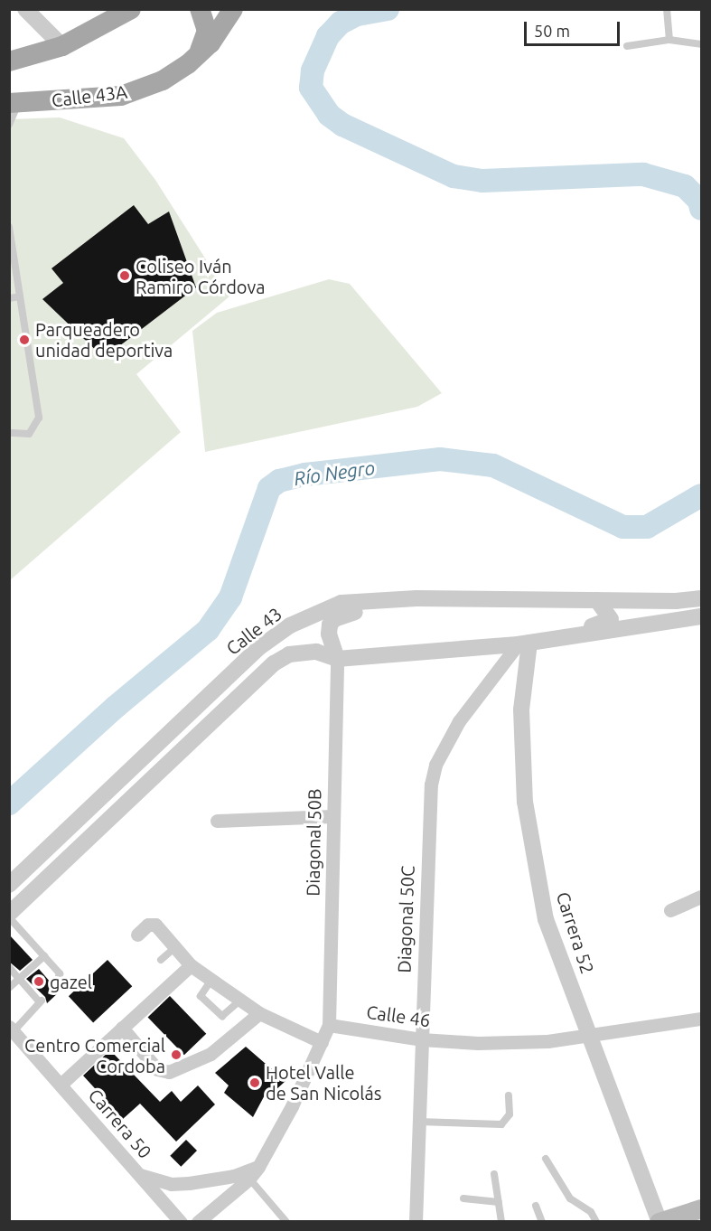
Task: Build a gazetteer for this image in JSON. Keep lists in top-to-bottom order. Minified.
{"streets":{"main road":["Calle 43A"],"street":["Calle 43","Diagonal 50B","Diagonal 50C","Carrera 52","Calle 46","Carrera 50"]},"crossings":[["Diagonal 50B","Calle 46"],["Diagonal 50C","Carrera 52"],["Diagonal 50C","Calle 46"],["Carrera 52","Calle 46"]],"water":["Río Negro"],"places":["Coliseo Iván Ramiro Córdova","Parqueadero unidad deportiva","gazel","Centro Comercial Cordoba","Hotel Valle de San Nicolás"],"scale_bar":"50 m"}
